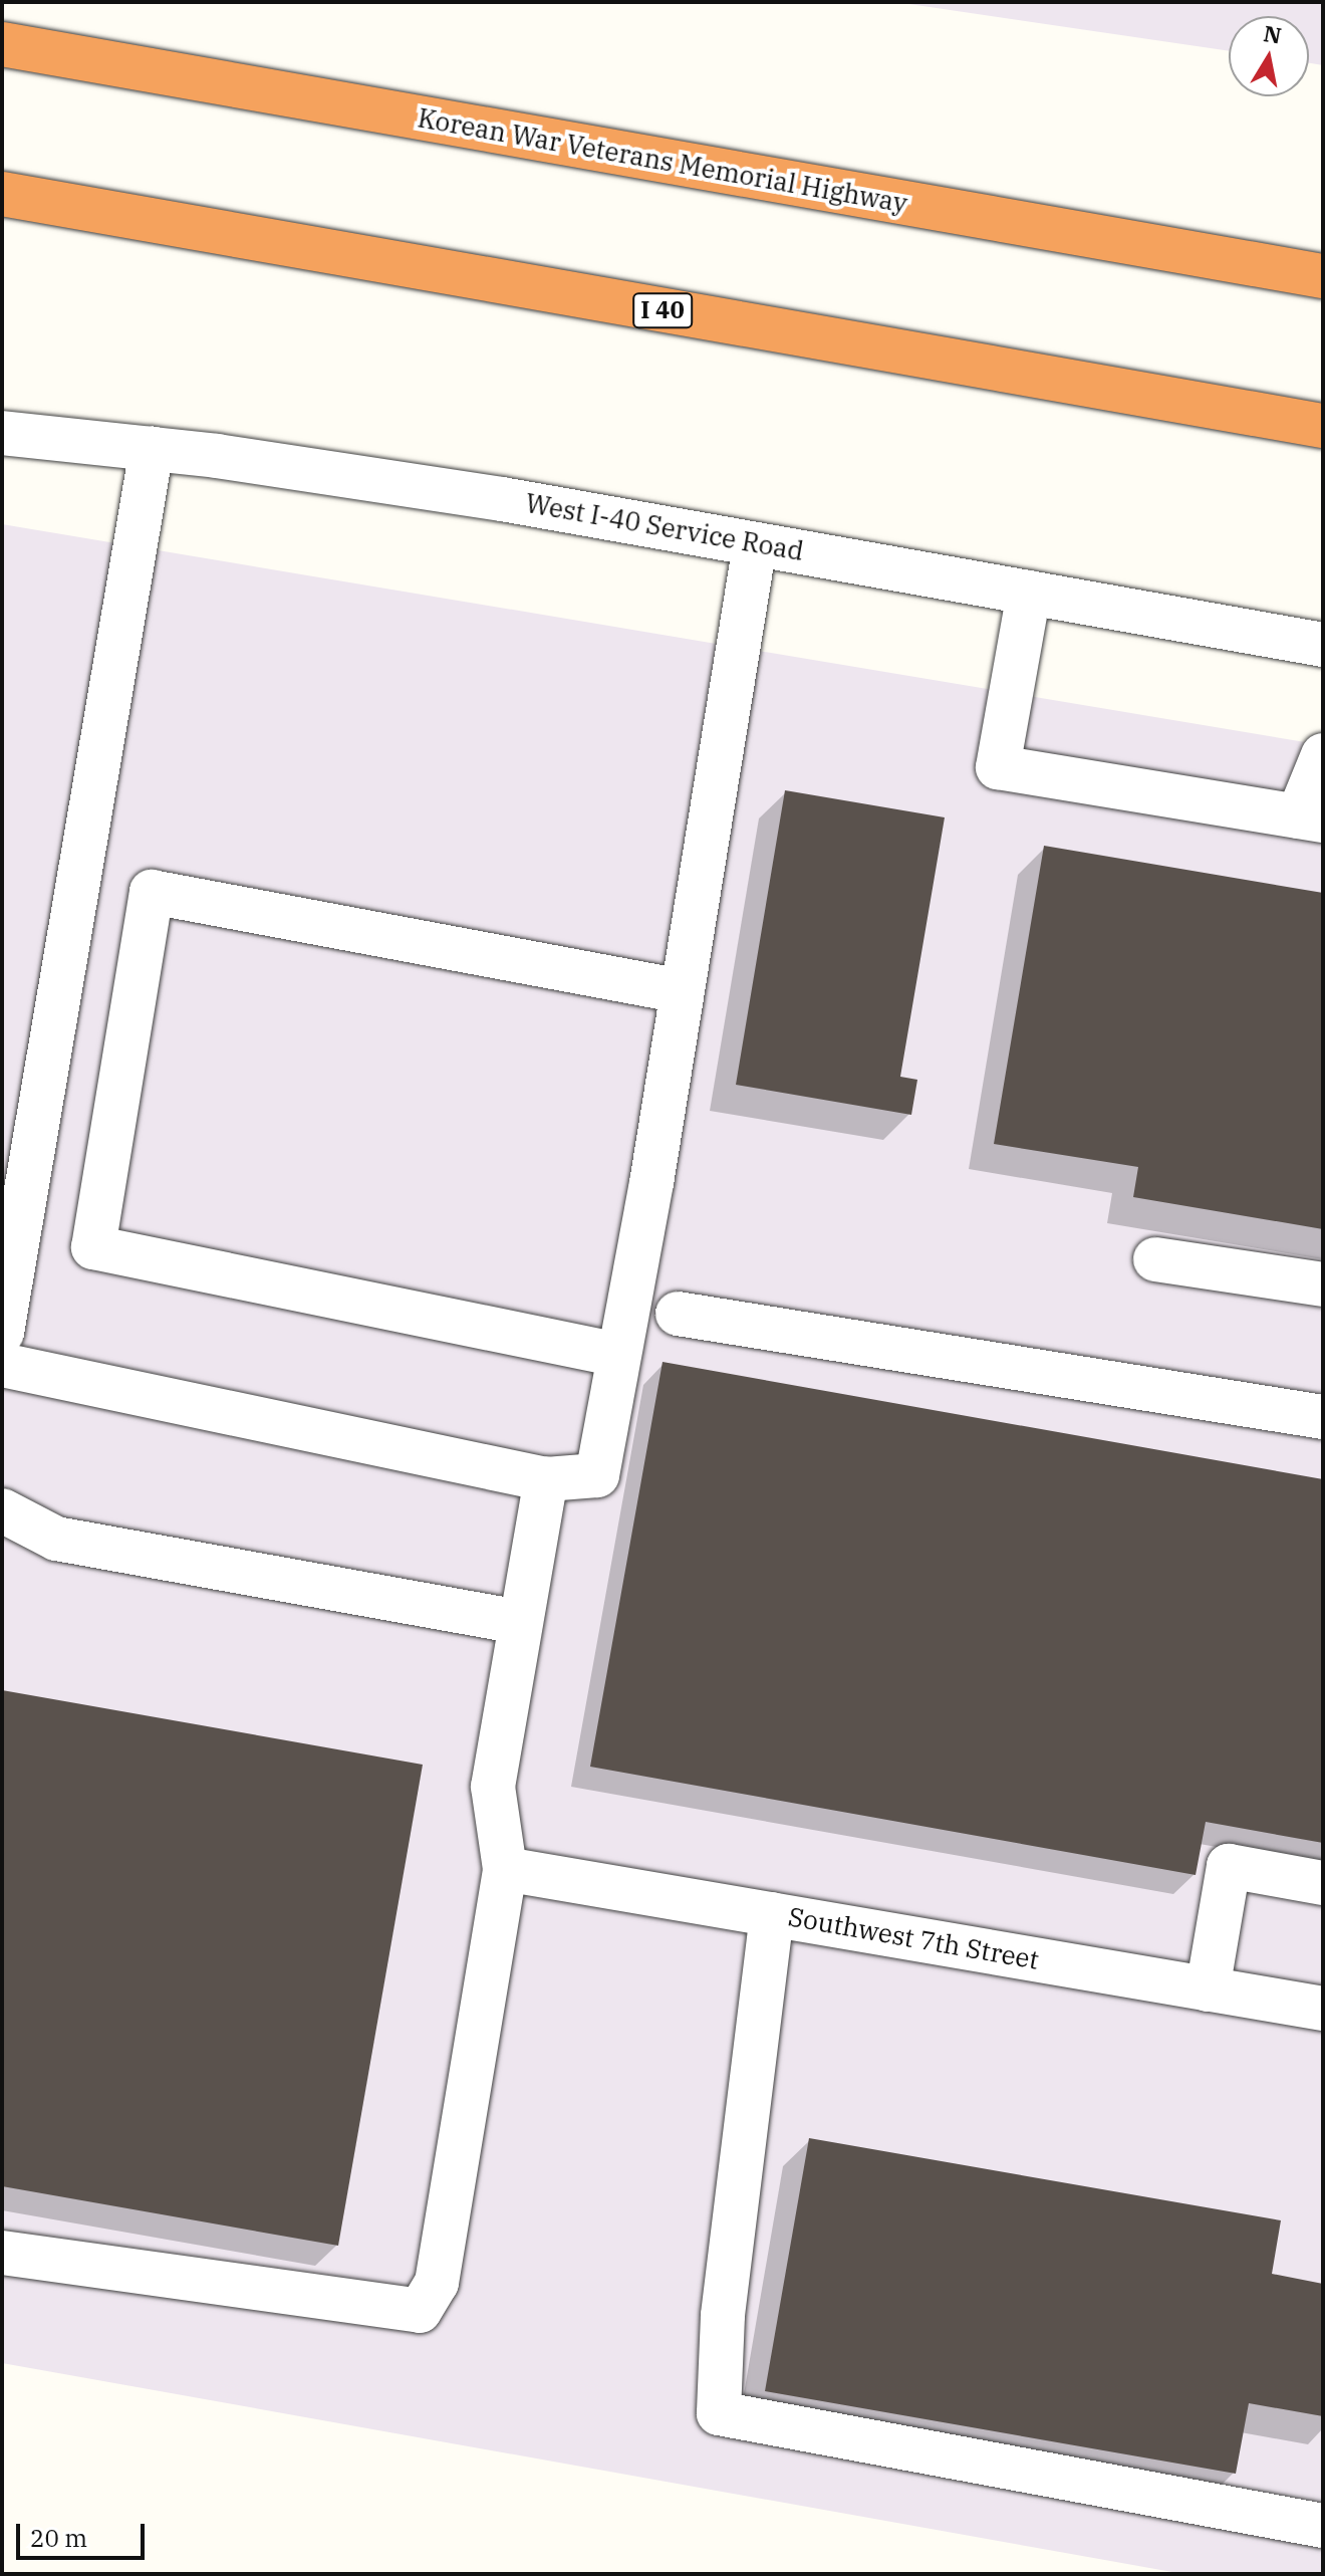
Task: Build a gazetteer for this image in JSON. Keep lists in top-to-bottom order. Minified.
{"streets":{"highway":["Korean War Veterans Memorial Highway","I 40"],"street":["West I-40 Service Road","Southwest 7th Street"]},"scale_bar":"20 m","north":"top"}
